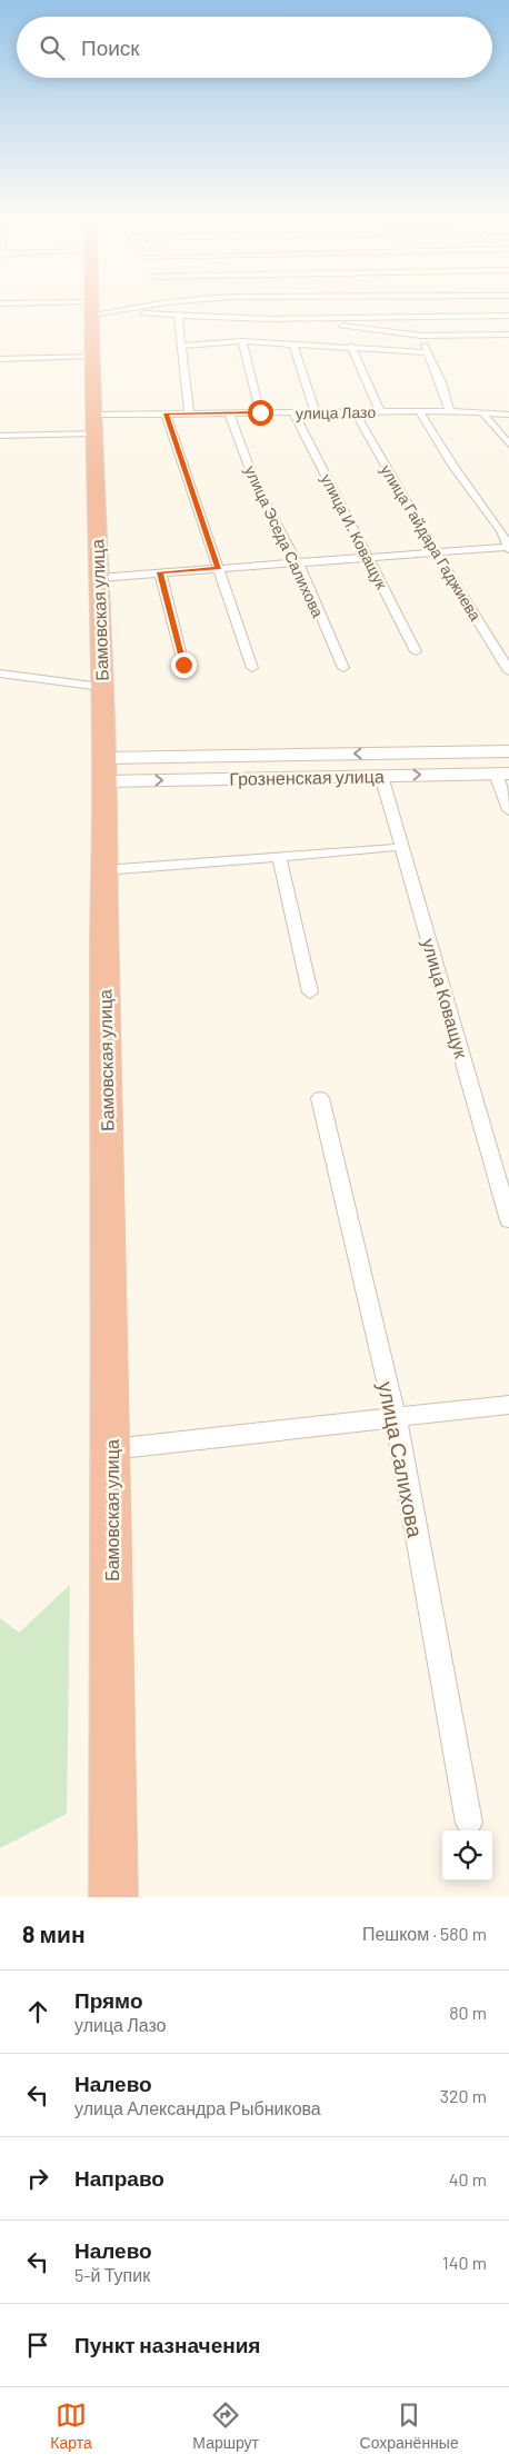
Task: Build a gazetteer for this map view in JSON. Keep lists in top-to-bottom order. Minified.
{"streets":{"highway":["Бамовская улица"],"street":["улица Лазо","улица И. Коващук","улица Эседа Салихова","улица Гайдара Гаджиева","Грозненская улица","улица Коващук","улица Салихова"]},"crossings":[["улица Лазо","улица И. Коващук"],["улица Лазо","улица Эседа Салихова"],["улица Лазо","улица Гайдара Гаджиева"],["улица Лазо","Бамовская улица"],["Бамовская улица","Грозненская улица"],["Грозненская улица","улица Коващук"]],"page":{"search":"Поиск","heading":["8 мин","Пешком · 580 m"],"list":[["Прямо","улица Лазо","80 m"],["Налево","улица Александра Рыбникова","320 m"],["Направо","40 m"],["Налево","5-й Тупик","140 m"],"Пункт назначения"],"nav":["Карта","Маршрут","Сохранённые"]}}
